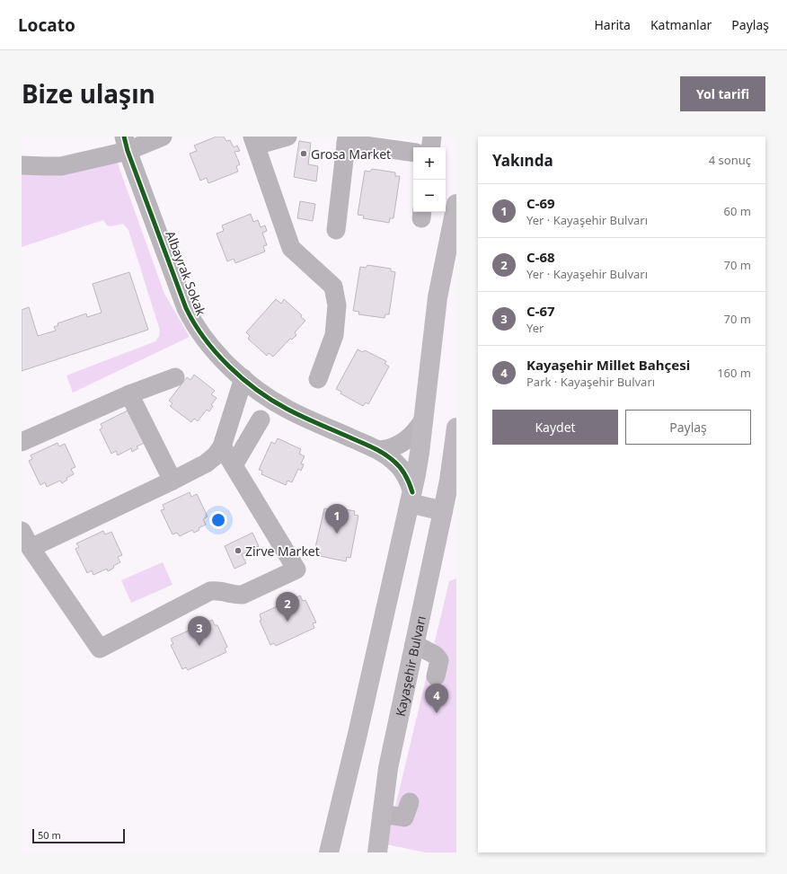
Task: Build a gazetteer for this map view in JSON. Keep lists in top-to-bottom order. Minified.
{"streets":{"main road":["Kayaşehir Bulvarı"],"street":["Albayrak Sokak"]},"places":["Grosa Market","Zirve Market"],"scale_bar":"50 m","page":{"header":"Locato","nav":["Harita","Katmanlar","Paylaş"],"title":"Bize ulaşın","buttons":["Yol tarifi",["Kaydet","Paylaş"]],"heading":["Yakında","4 sonuç"],"map_buttons":["+","−"],"list":[{"mark":"1","name":"C-69","note":"Yer · Kayaşehir Bulvarı","value":"60 m"},{"mark":"2","name":"C-68","note":"Yer · Kayaşehir Bulvarı","value":"70 m"},{"mark":"3","name":"C-67","note":"Yer","value":"70 m"},{"mark":"4","name":"Kayaşehir Millet Bahçesi","note":"Park · Kayaşehir Bulvarı","value":"160 m"}],"pins":["1","2","3","4"],"scale":"50 m"}}
